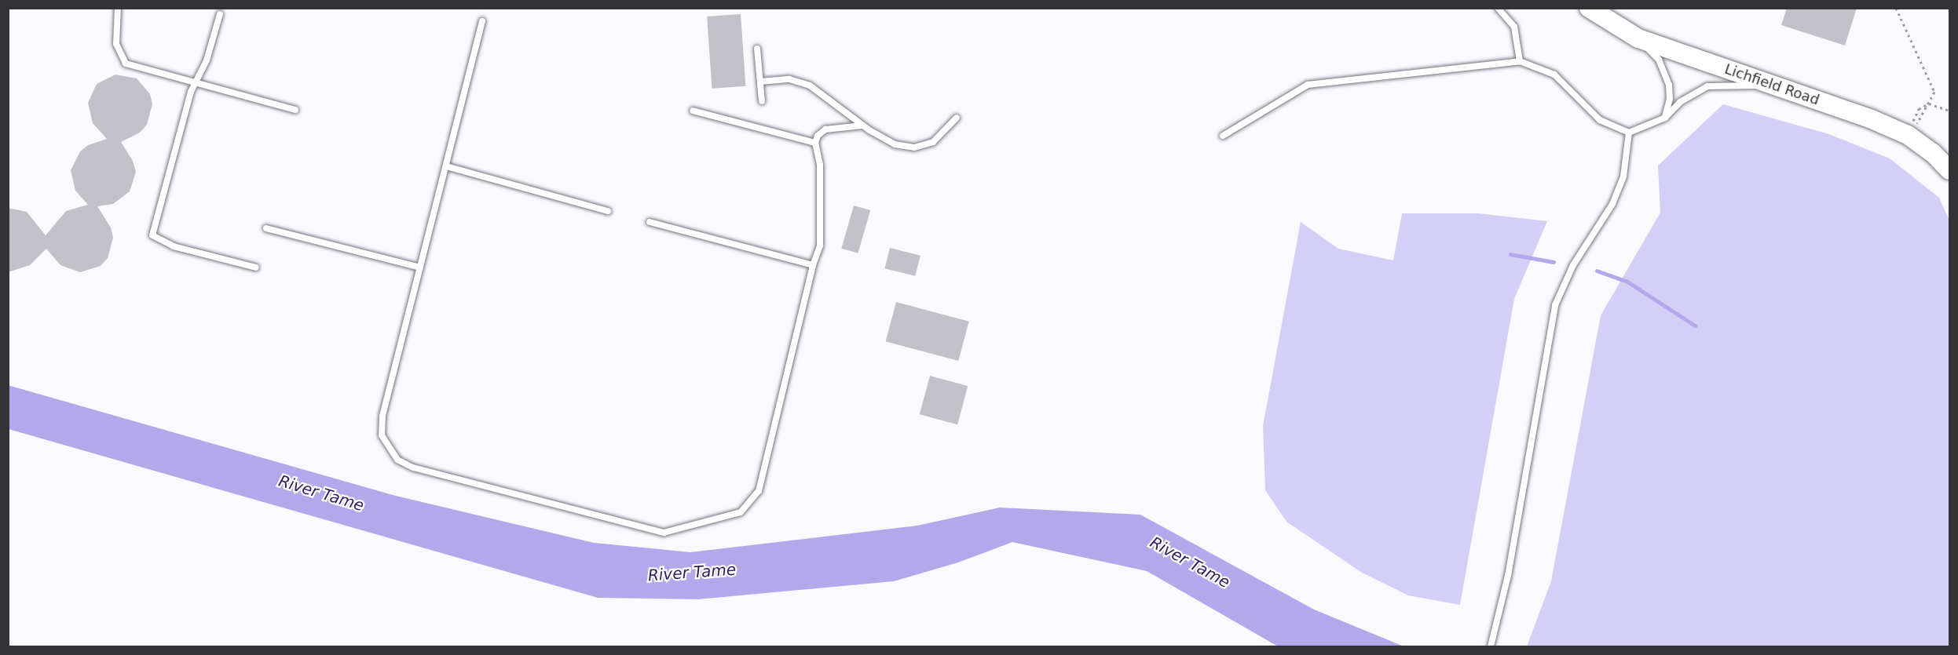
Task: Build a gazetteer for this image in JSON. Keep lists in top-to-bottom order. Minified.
{"streets":{"highway":["Lichfield Road"]},"water":["River Tame"]}
